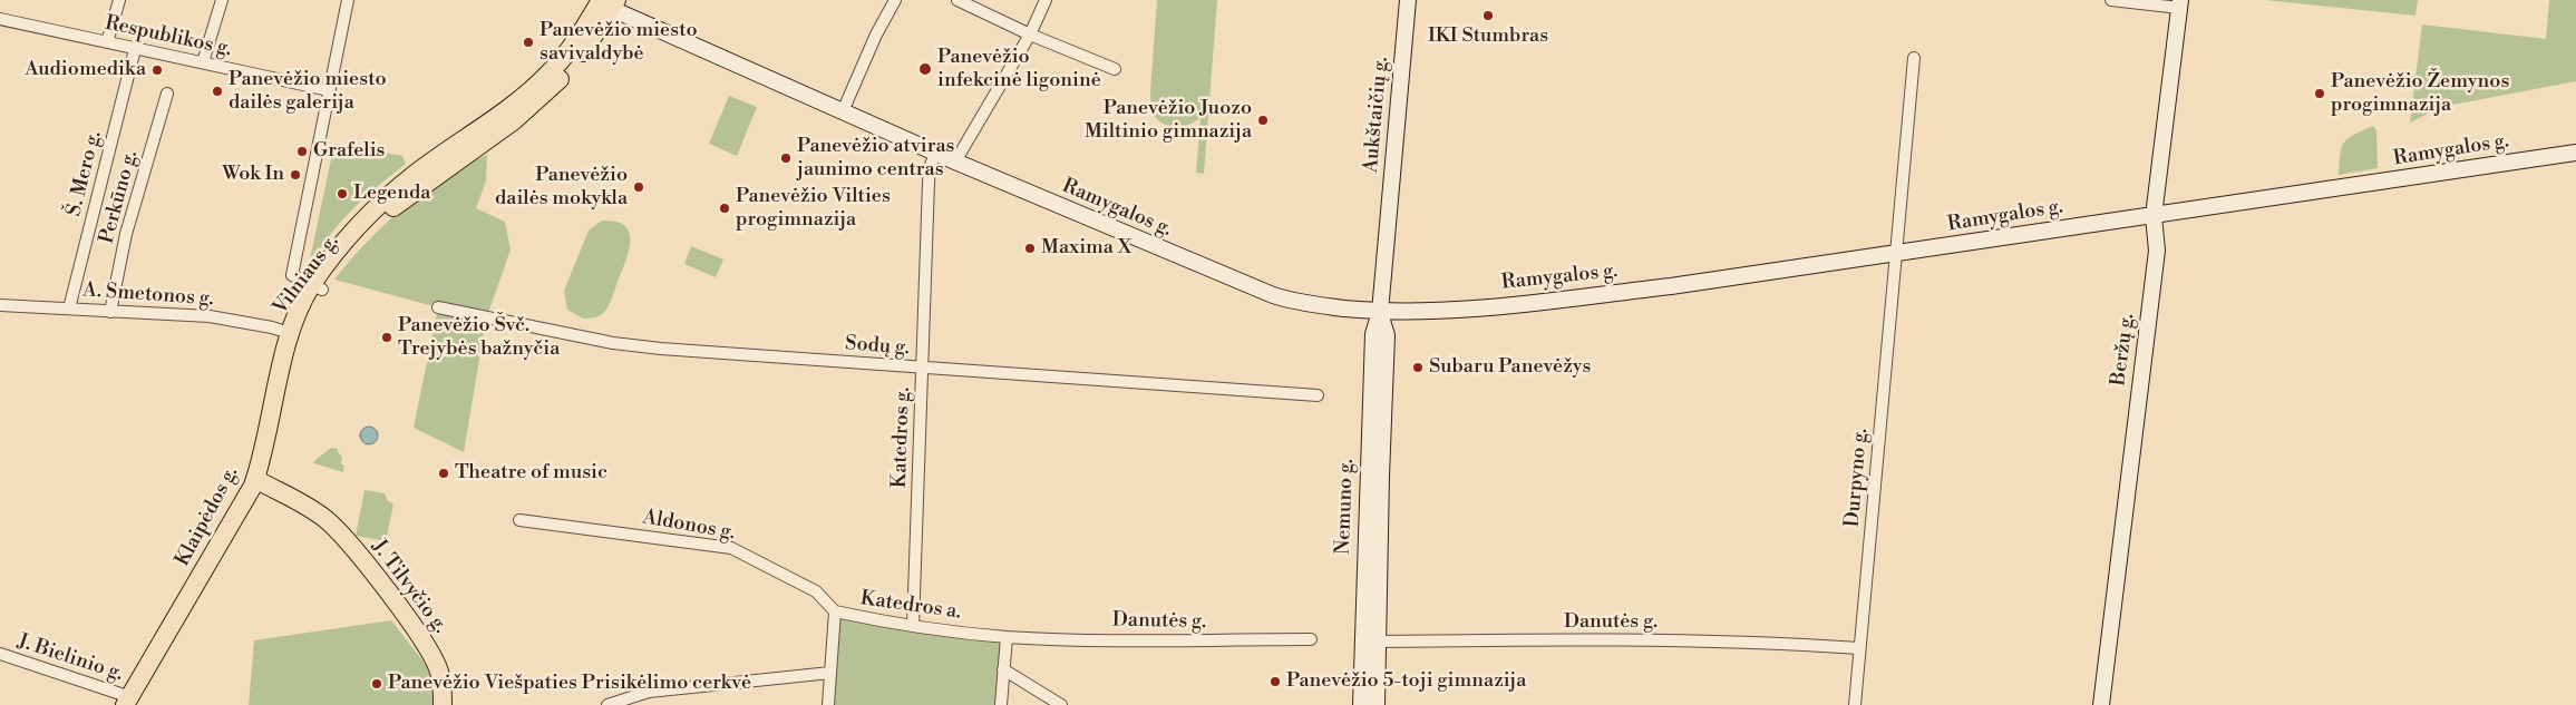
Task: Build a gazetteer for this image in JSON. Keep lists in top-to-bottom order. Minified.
{"streets":{"main road":["Aukštaičių g.","Ramygalos g.","Vilniaus g.","Beržų g.","Nemuno g.","Klaipėdos g.","J. Tilvyčio g."],"street":["Respublikos g.","Š. Mero g.","Perkūno g.","A. Smetonos g.","Sodų g.","Katedros g.","Durpyno g.","Aldonos g.","Katedros a.","Danutės g.","J. Bielinio g."]},"crossings":[["Respublikos g.","Š. Mero g."],["Aukštaičių g.","Nemuno g."],["Ramygalos g.","Vilniaus g."],["Ramygalos g.","Beržų g."],["Ramygalos g.","Katedros g."],["Ramygalos g.","Durpyno g."],["Ramygalos g.","Nemuno g."],["Š. Mero g.","A. Smetonos g."],["Perkūno g.","A. Smetonos g."],["Vilniaus g.","A. Smetonos g."],["Vilniaus g.","Klaipėdos g."],["A. Smetonos g.","Klaipėdos g."],["Sodų g.","Katedros g."],["Katedros g.","Katedros a."],["Durpyno g.","Danutės g."],["Nemuno g.","Danutės g."],["Klaipėdos g.","J. Tilvyčio g."],["Klaipėdos g.","J. Bielinio g."],["Aldonos g.","Katedros a."],["Katedros a.","Danutės g."]],"places":["IKI Stumbras","Panevėžio miesto savivaldybė","Panevėžio infekcinė ligoninė","Audiomedika","Panevėžio miesto dailės galerija","Panevėžio Žemynos progimnazija","Panevėžio Juozo Miltinio gimnazija","Grafelis","Panevėžio atviras jaunimo centras","Wok In","Panevėžio dailės mokykla","Legenda","Panevėžio Vilties progimnazija","Maxima X","Panevėžio Švč. Trejybės bažnyčia","Subaru Panevėžys","Theatre of music","Panevėžio 5-toji gimnazija","Panevėžio Viešpaties Prisikėlimo cerkvė"]}
